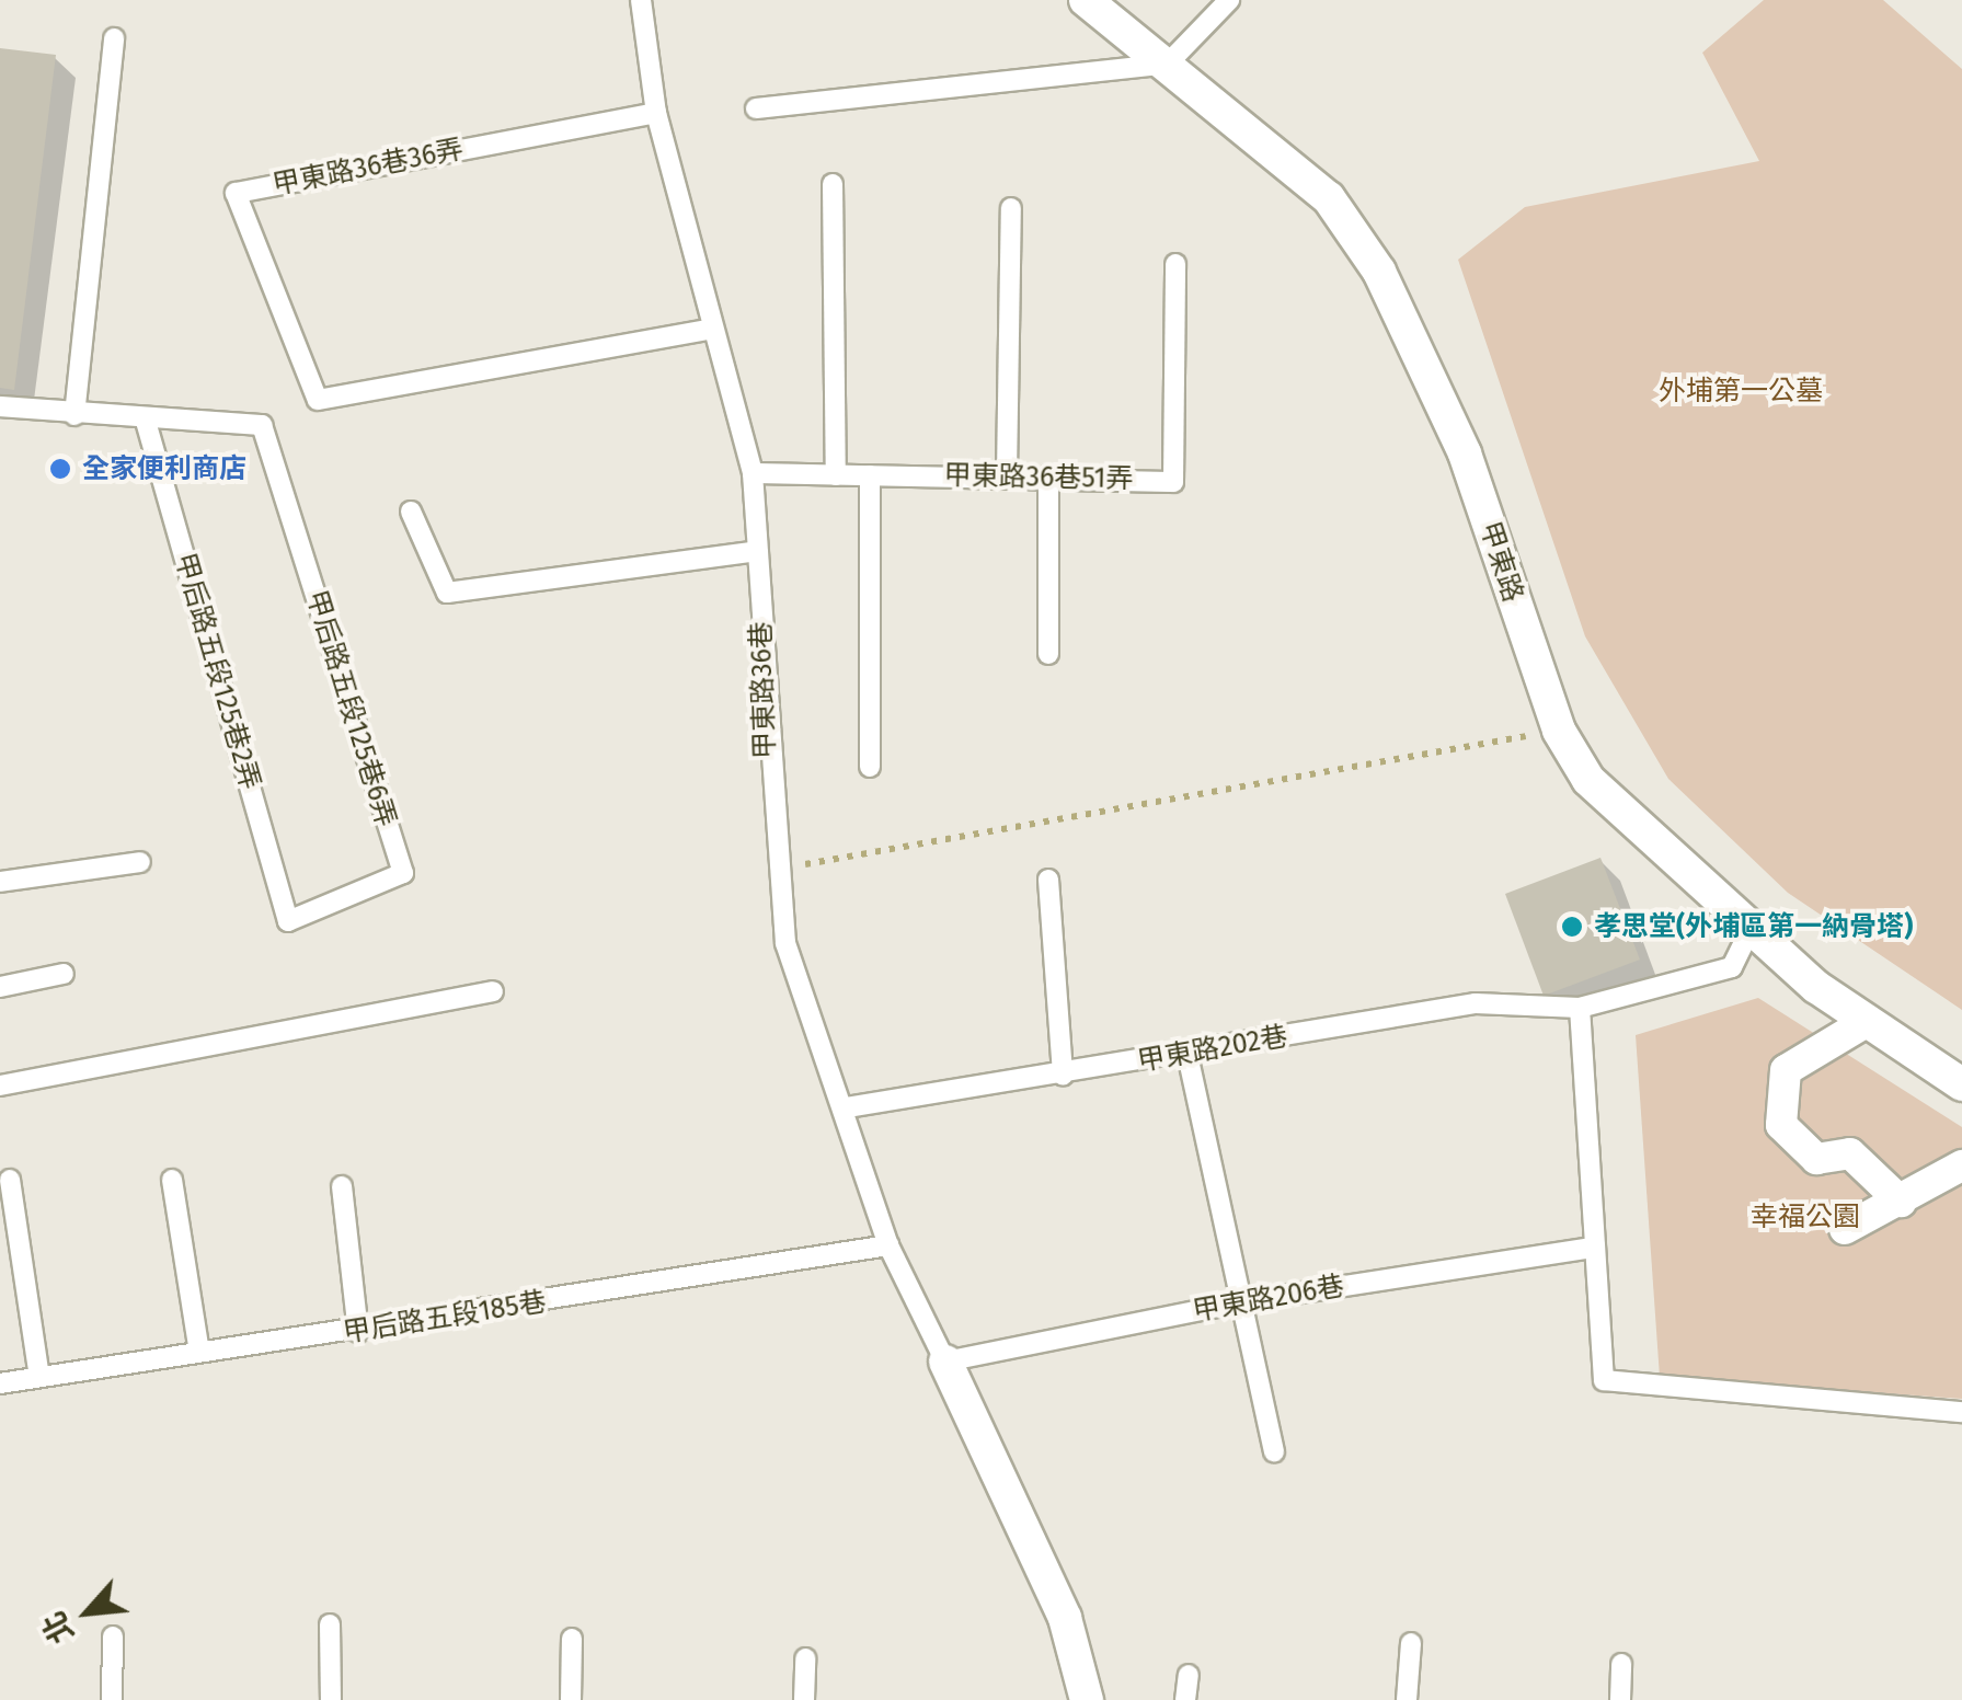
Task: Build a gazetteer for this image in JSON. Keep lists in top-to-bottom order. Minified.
{"streets":{"street":["甲東路"],"lane":["甲東路36巷36弄","甲東路36巷51弄","甲后路五段125巷2弄","甲東路36巷","甲后路五段125巷6弄","甲東路202巷","甲東路206巷","甲后路五段185巷"]},"crossings":[["甲東路36巷36弄","甲東路36巷"],["甲東路36巷51弄","甲東路36巷"],["甲東路","甲東路202巷"],["甲后路五段125巷2弄","甲后路五段125巷6弄"],["甲東路36巷","甲東路202巷"],["甲東路36巷","甲東路206巷"],["甲東路36巷","甲后路五段185巷"]],"parks":["外埔第一公墓","幸福公園"],"places":["全家便利商店","孝思堂(外埔區第一納骨塔)"],"north":"bottom left"}
